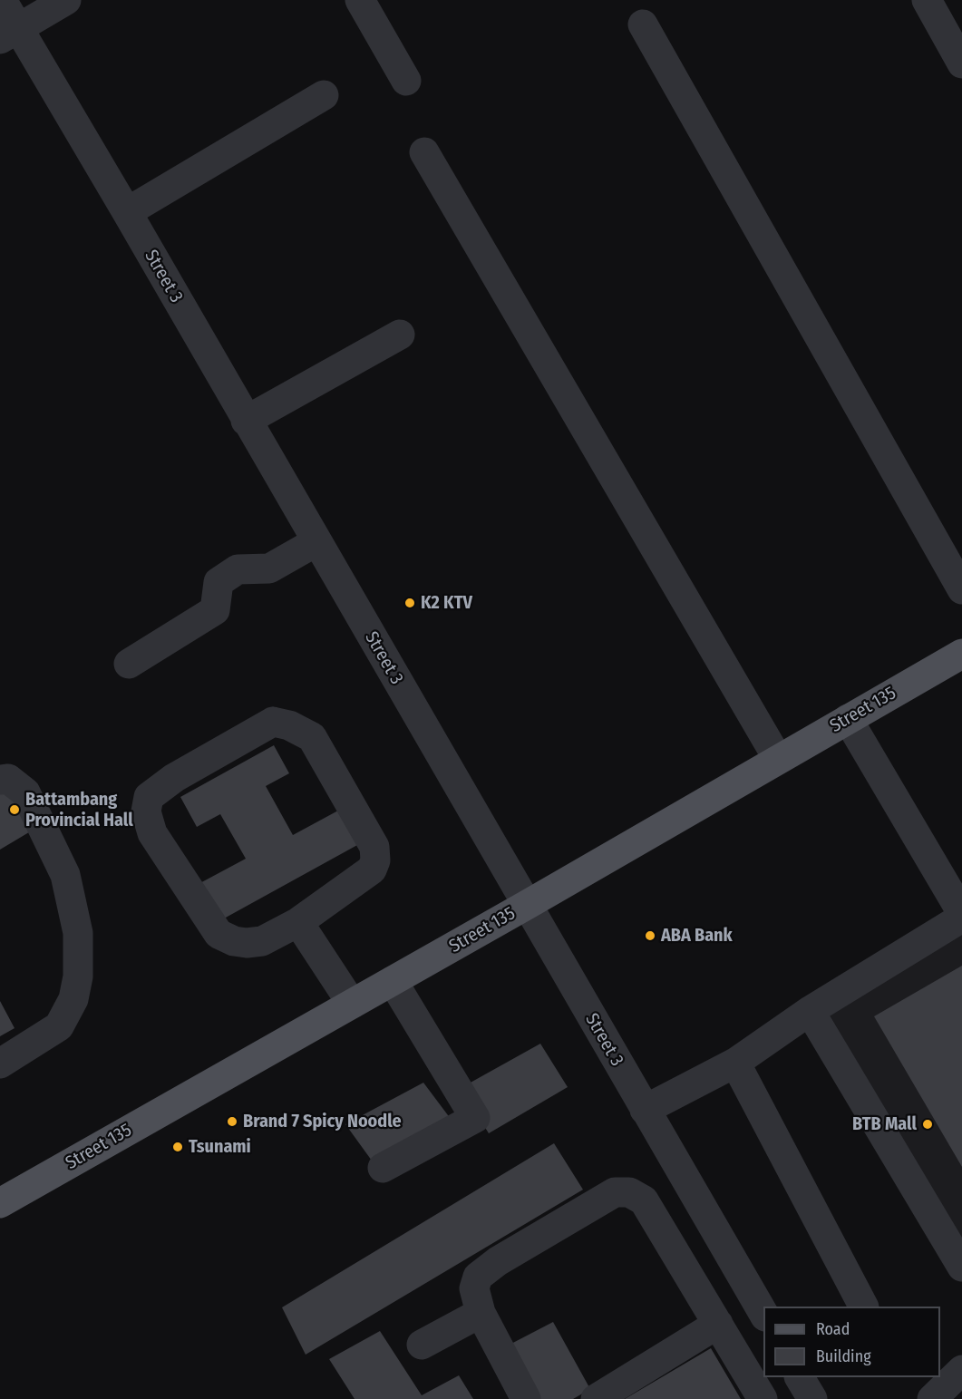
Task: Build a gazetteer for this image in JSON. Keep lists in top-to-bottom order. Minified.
{"streets":{"main road":["Street 135"],"street":["Street 3"]},"crossings":[["Street 3","Street 135"]],"places":["K2 KTV","Battambang Provincial Hall","ABA Bank","Brand 7 Spicy Noodle","BTB Mall","Tsunami"],"legend":["Road","Building"]}
